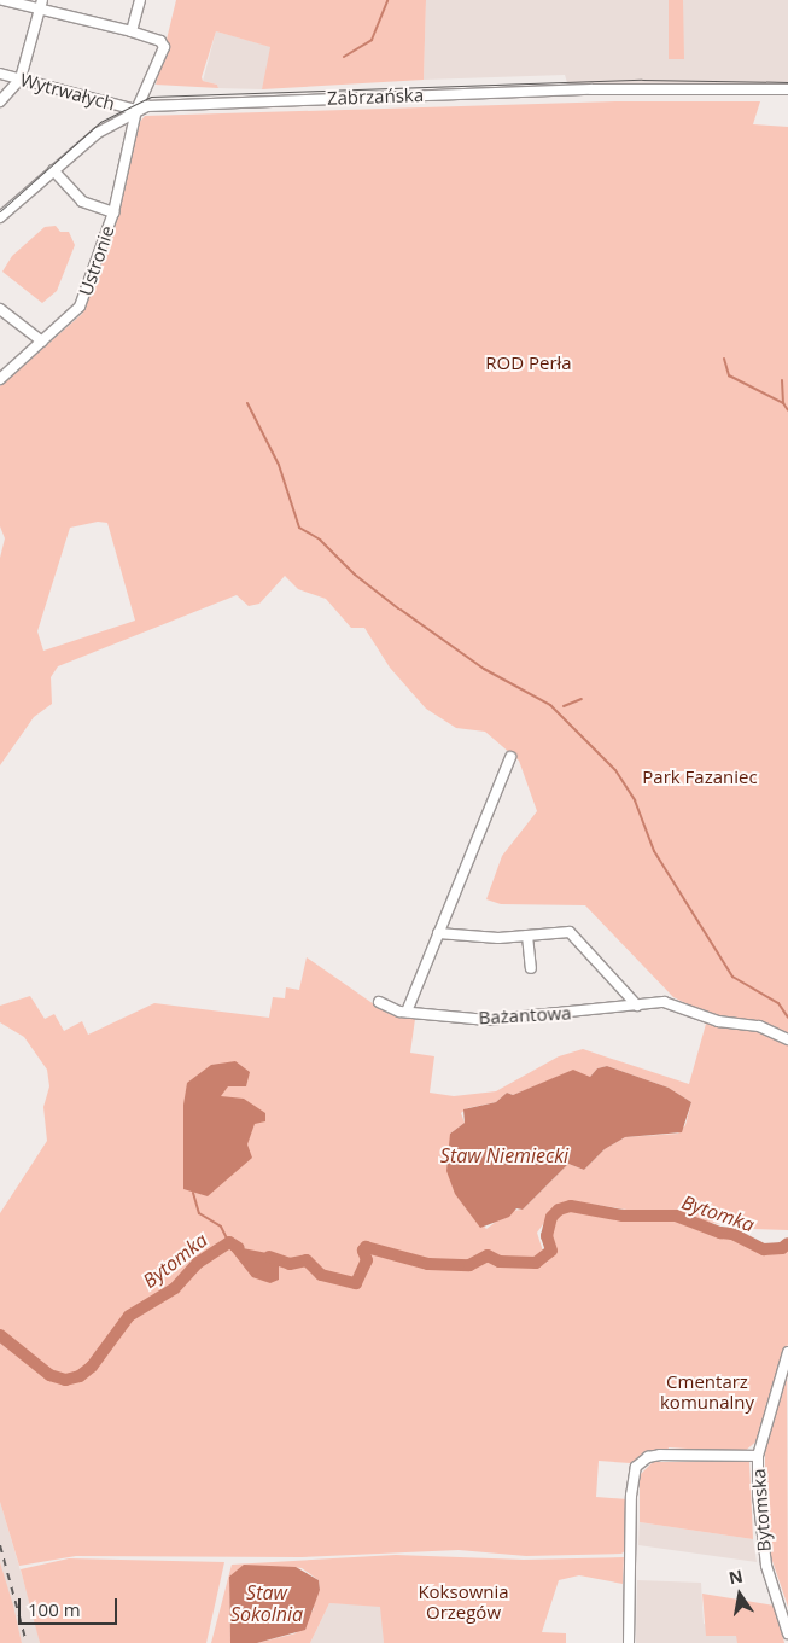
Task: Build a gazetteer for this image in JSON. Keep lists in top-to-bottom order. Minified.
{"streets":{"street":["Wytrwałych","Zabrzańska","Ustronie","Bażantowa","Bytomska"]},"crossings":[["Wytrwałych","Zabrzańska"],["Wytrwałych","Ustronie"],["Zabrzańska","Ustronie"]],"water":["Staw Niemiecki","Bytomka","Staw Sokolnia"],"parks":["ROD Perła","Park Fazaniec","Cmentarz komunalny","Koksownia Orzegów"],"scale_bar":"100 m","north":"top"}
